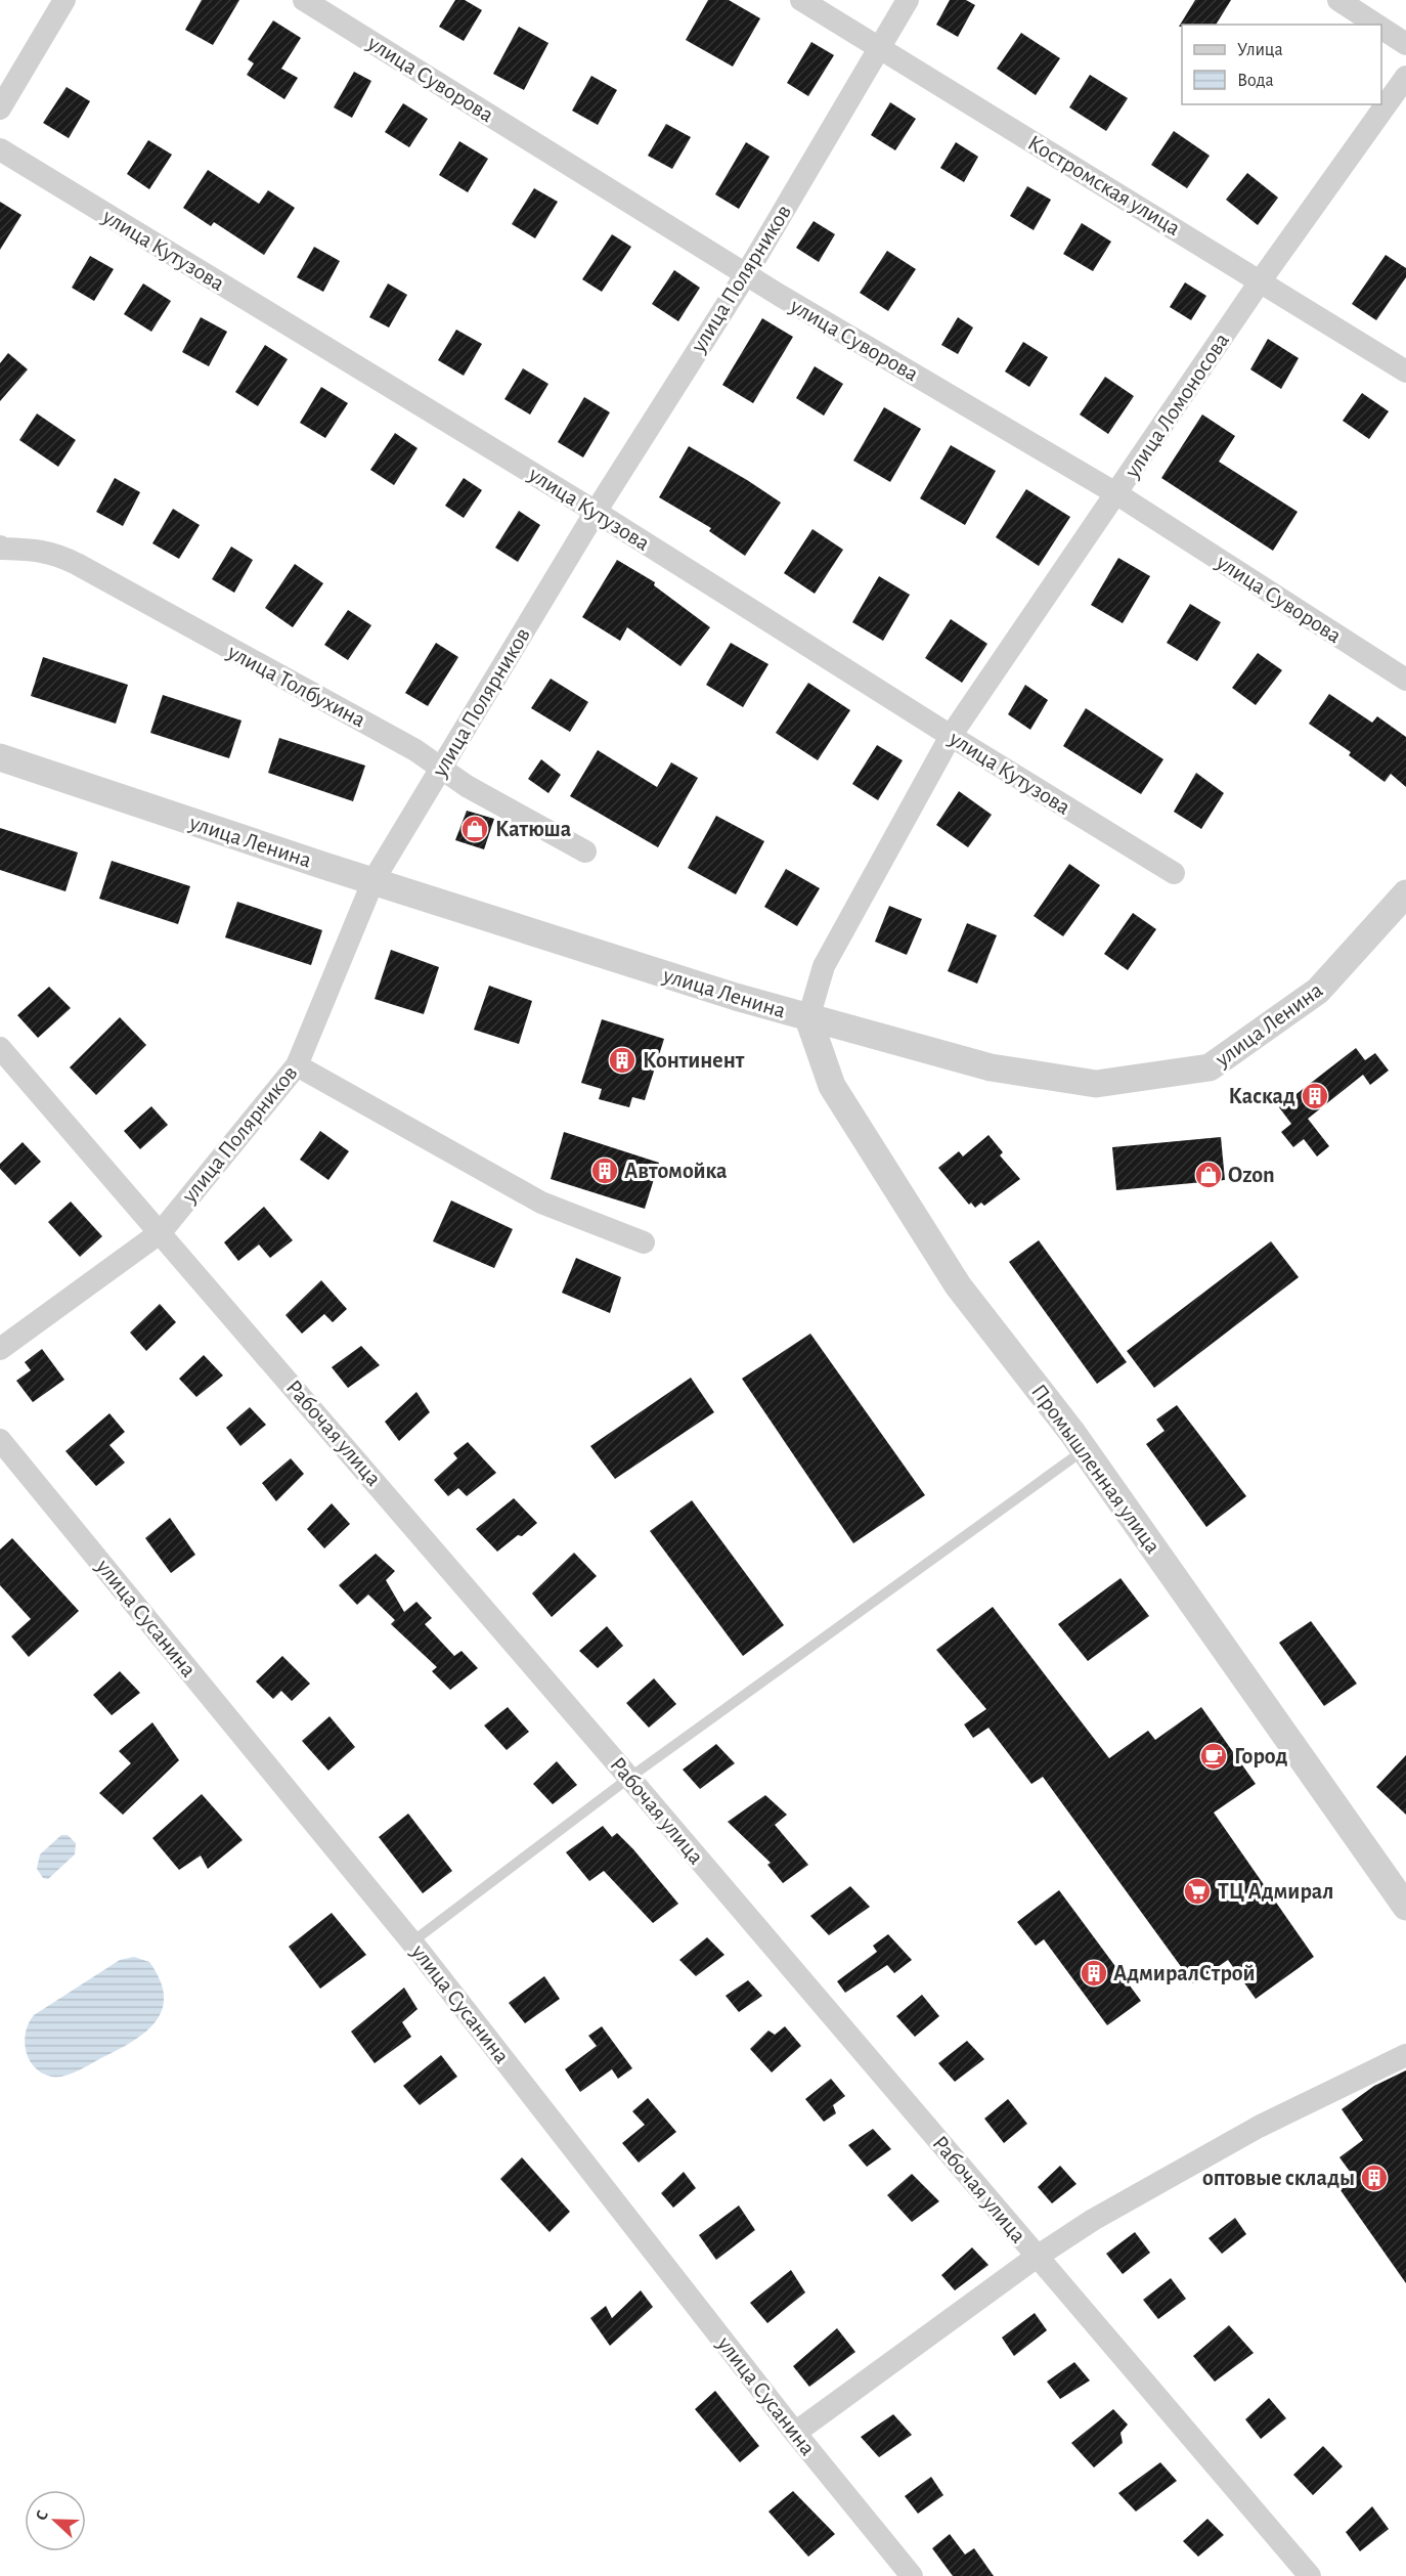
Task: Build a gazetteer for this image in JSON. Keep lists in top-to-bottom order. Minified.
{"streets":{"street":["улица Суворова","Костромская улица","улица Кутузова","улица Полярников","улица Ломоносова","улица Толбухина","улица Ленина","Рабочая улица","Промышленная улица","улица Сусанина"]},"crossings":[["улица Суворова","улица Полярников"],["улица Суворова","улица Ломоносова"],["Костромская улица","улица Полярников"],["Костромская улица","улица Ломоносова"],["улица Кутузова","улица Полярников"],["улица Кутузова","улица Ломоносова"],["улица Полярников","улица Толбухина"],["улица Полярников","улица Ленина"],["улица Полярников","Рабочая улица"],["улица Ломоносова","улица Ленина"],["улица Ломоносова","Промышленная улица"],["улица Ленина","Промышленная улица"]],"places":{"shop":["Катюша","Ozon"],"building":["Континент","Каскад","Автомойка","АдмиралСтрой","оптовые склады"],"cafe":["Город"],"supermarket":["ТЦ Адмирал"]},"legend":["Улица","Вода"],"north":"left"}
